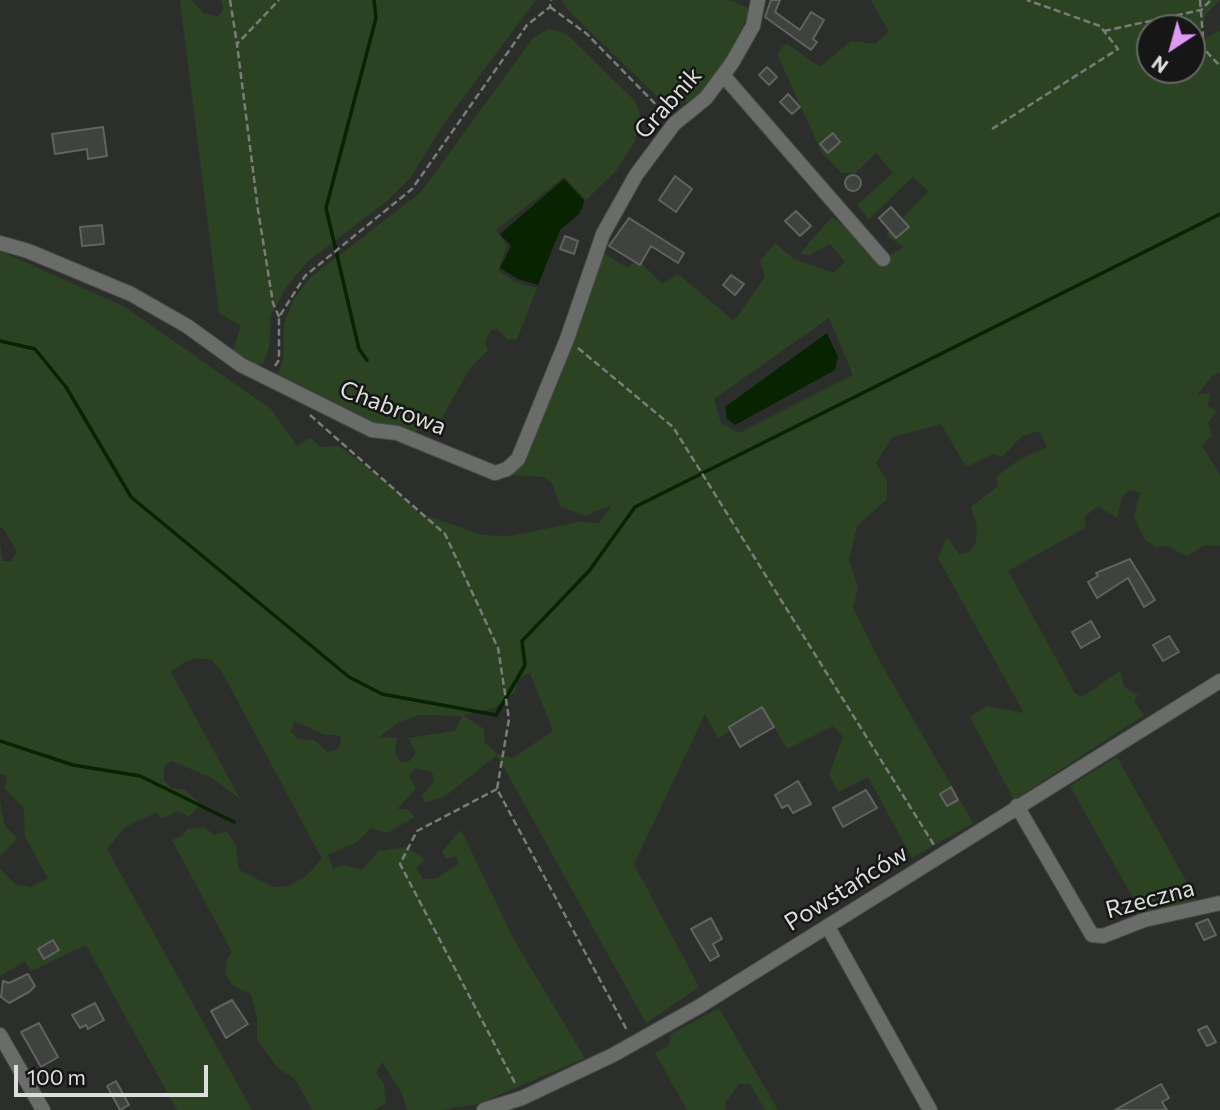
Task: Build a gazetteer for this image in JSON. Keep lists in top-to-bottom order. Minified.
{"streets":{"street":["Grabnik","Chabrowa","Powstańców","Rzeczna"]},"crossings":[["Grabnik","Chabrowa"],["Powstańców","Rzeczna"]],"scale_bar":"100 m","north":"bottom left"}
